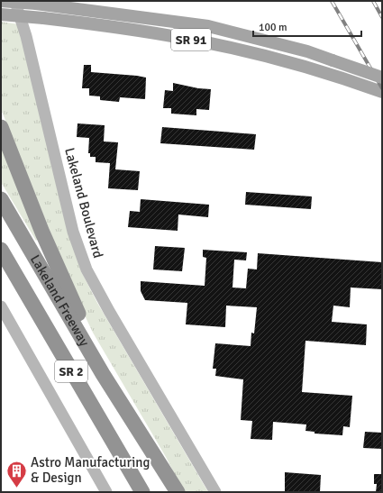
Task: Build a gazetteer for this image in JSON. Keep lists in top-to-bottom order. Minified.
{"streets":{"highway":["Lakeland Freeway","SR 2"],"main road":["SR 91"],"street":["Lakeland Boulevard"]},"places":{"building":["Astro Manufacturing & Design"]},"scale_bar":"100 m"}
